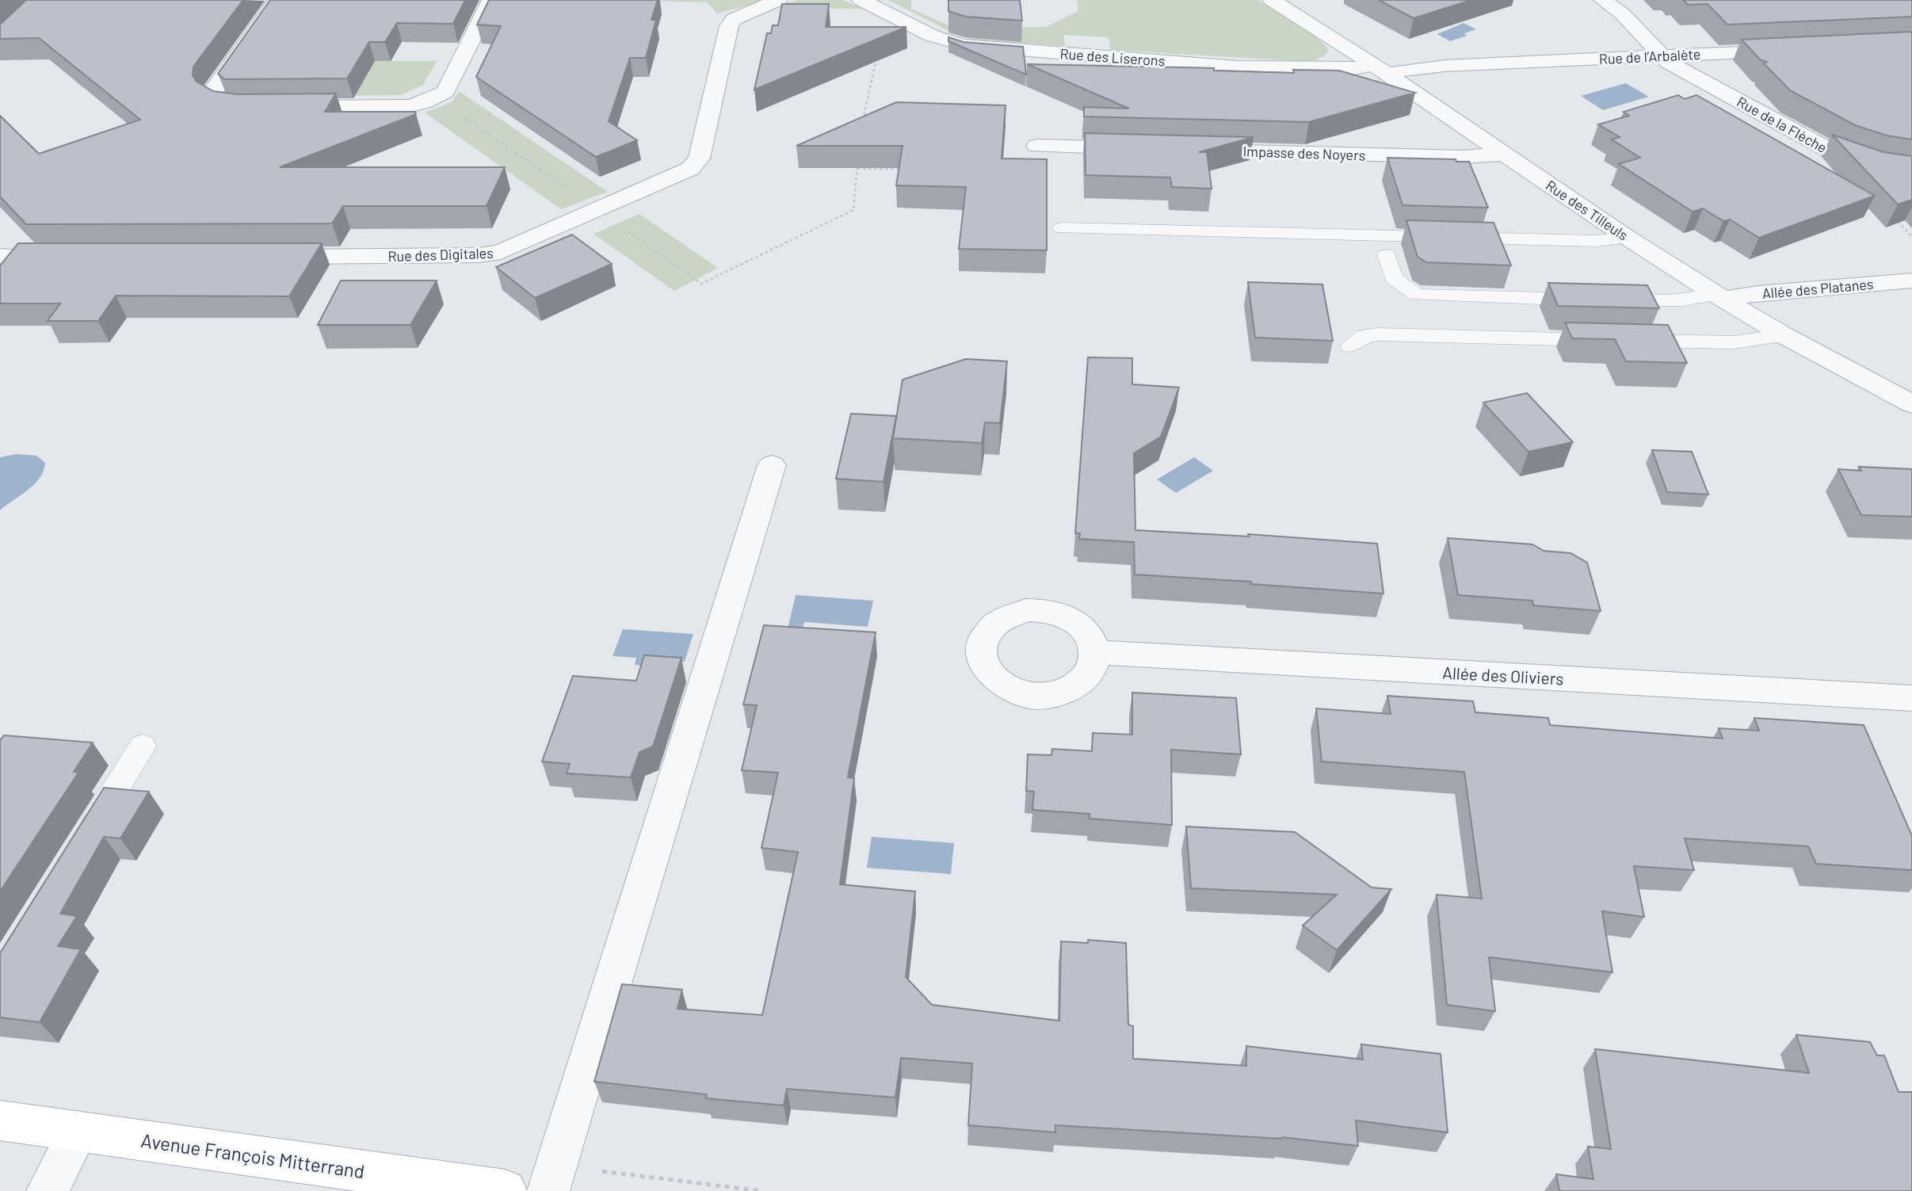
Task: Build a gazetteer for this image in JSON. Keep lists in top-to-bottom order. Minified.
{"streets":{"main road":["Avenue François Mitterrand"],"street":["Rue de l’Arbalète","Rue des Liserons","Rue de la Flèche","Impasse des Noyers","Rue des Tilleuls","Rue des Digitales","Allée des Platanes","Allée des Oliviers"]},"crossings":[["Rue de l’Arbalète","Rue des Liserons"],["Rue de l’Arbalète","Rue de la Flèche"],["Rue de l’Arbalète","Rue des Tilleuls"],["Rue des Liserons","Rue des Tilleuls"],["Impasse des Noyers","Rue des Tilleuls"],["Rue des Tilleuls","Allée des Platanes"]]}
